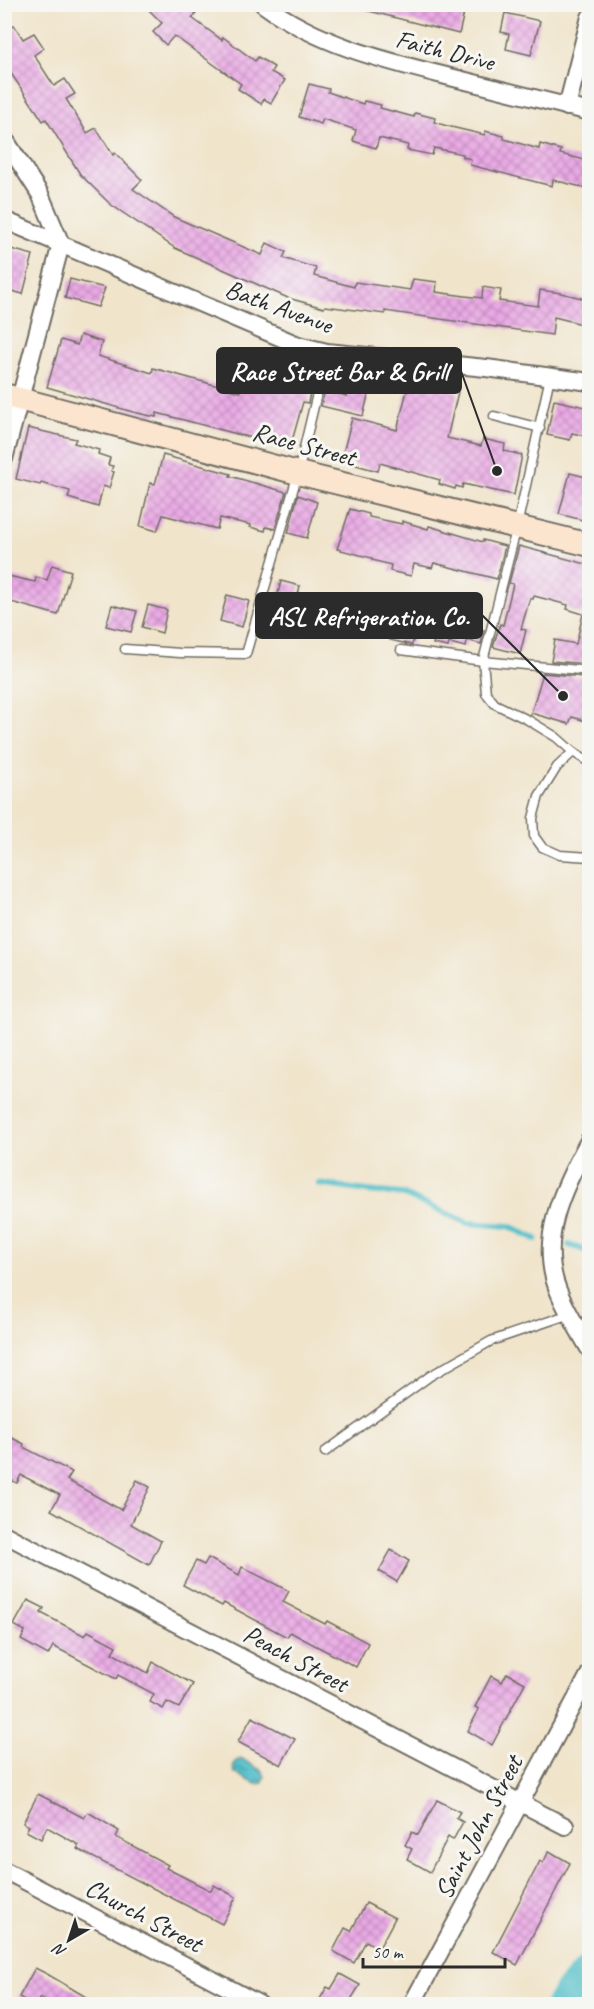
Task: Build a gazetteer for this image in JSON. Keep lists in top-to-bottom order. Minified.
{"streets":{"main road":["Race Street"],"street":["Faith Drive","Bath Avenue","Peach Street","Saint John Street","Church Street"]},"crossings":[["Peach Street","Saint John Street"]],"places":["Race Street Bar & Grill","ASL Refrigeration Co."],"scale_bar":"50 m","north":"bottom left"}
